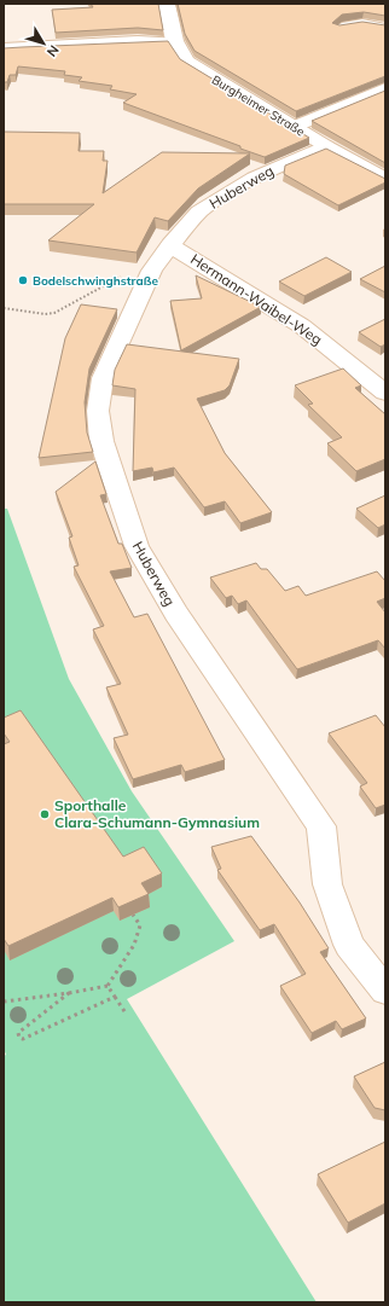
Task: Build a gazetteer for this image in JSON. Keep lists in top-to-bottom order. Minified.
{"streets":{"street":["Burgheimer Straße","Huberweg","Hermann-Waibel-Weg"]},"crossings":[["Burgheimer Straße","Huberweg"],["Huberweg","Hermann-Waibel-Weg"]],"places":["Bodelschwinghstraße","Sporthalle Clara-Schumann-Gymnasium"],"north":"bottom right"}
